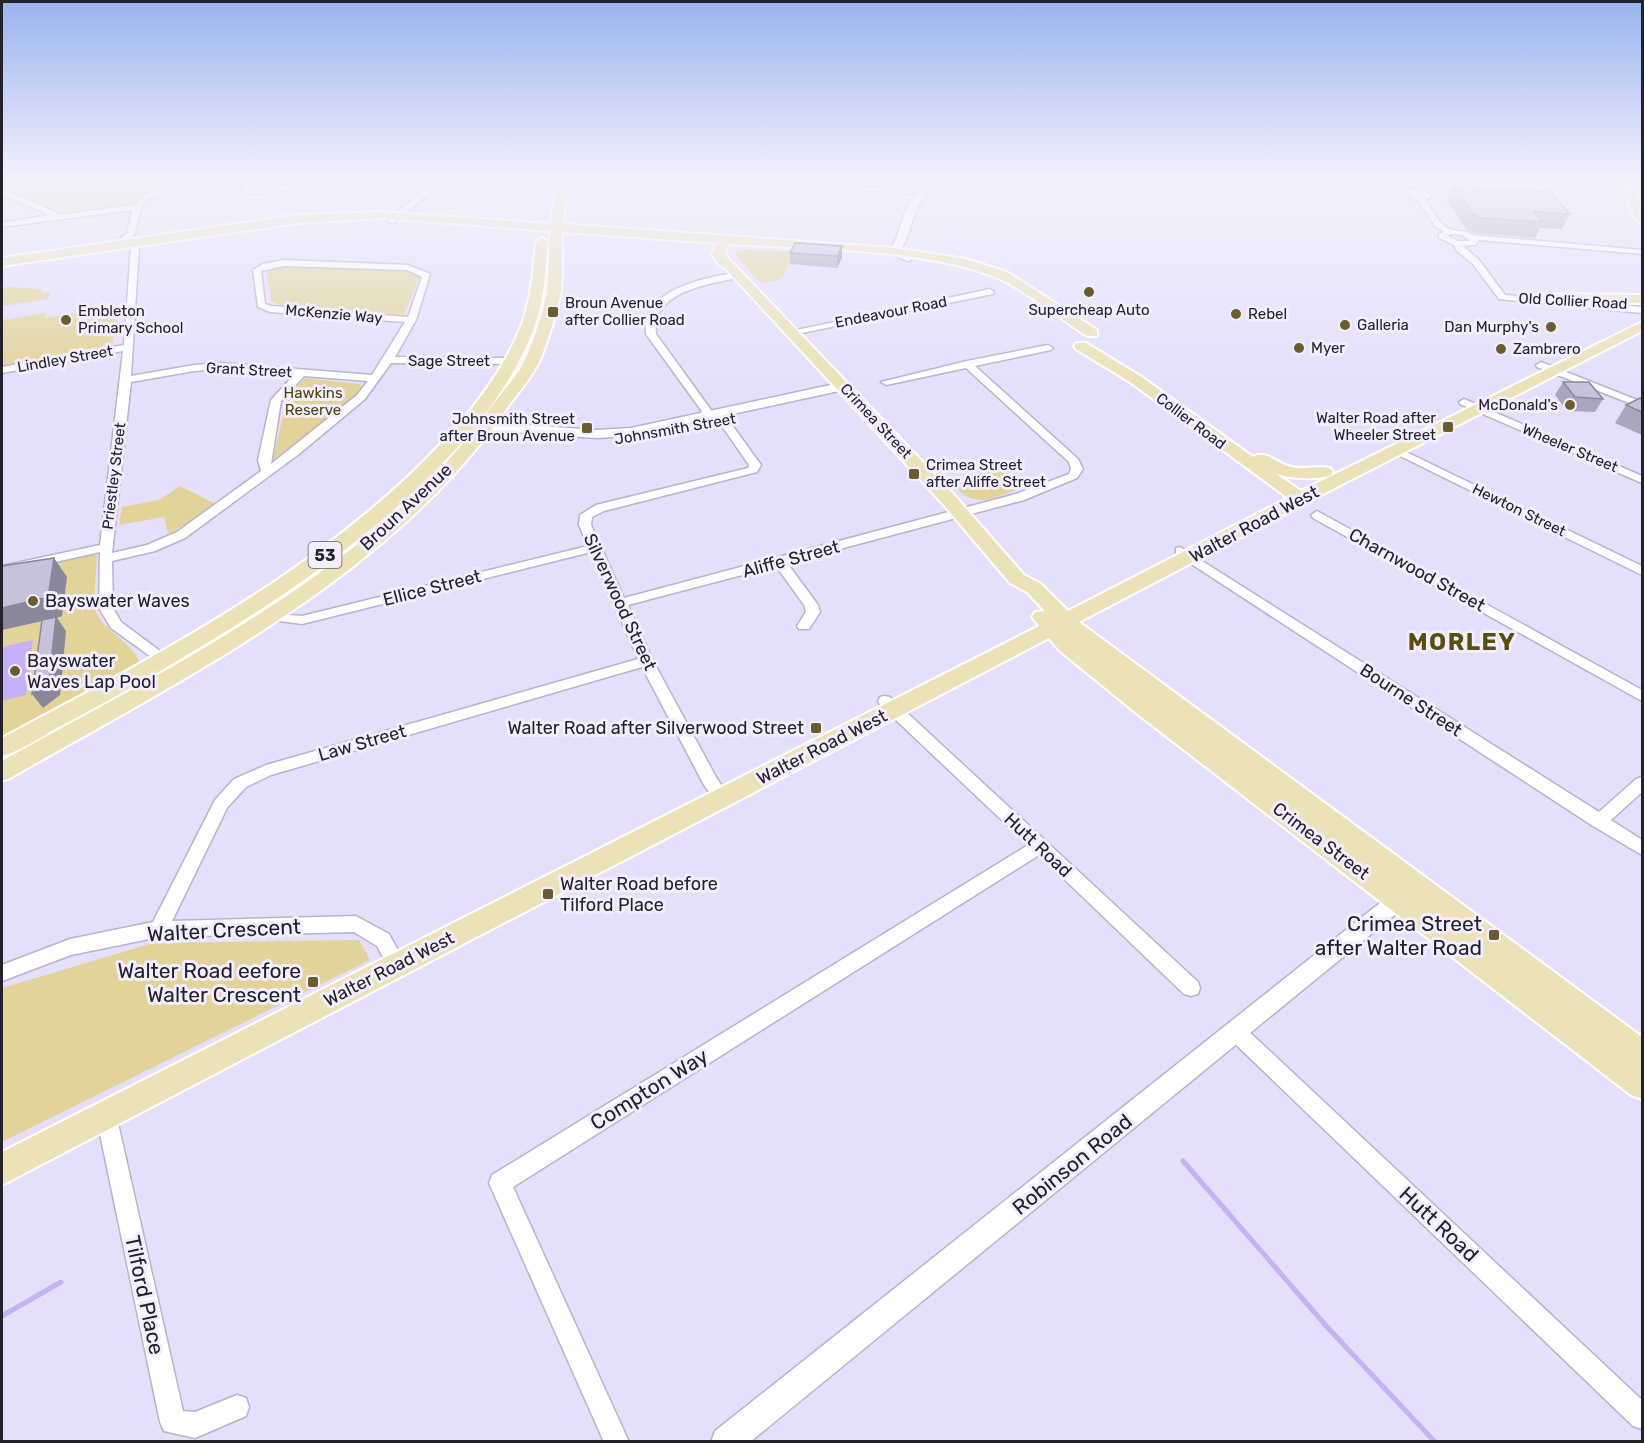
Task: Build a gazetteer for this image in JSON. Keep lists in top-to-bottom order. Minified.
{"streets":{"main road":["Crimea Street","Collier Road","Broun Avenue","Walter Road West","53"],"street":["Old Collier Road","Endeavour Road","McKenzie Way","Lindley Street","Sage Street","Grant Street","Johnsmith Street","Wheeler Street","Priestley Street","Hewton Street","Aliffe Street","Charnwood Street","Ellice Street","Silverwood Street","Bourne Street","Law Street","Hutt Road","Walter Crescent","Compton Way","Robinson Road","Tilford Place"]},"crossings":[["Old Collier Road","Walter Road West"],["Endeavour Road","Crimea Street"],["McKenzie Way","Sage Street"],["McKenzie Way","Grant Street"],["McKenzie Way","Priestley Street"],["Lindley Street","Priestley Street"],["Sage Street","Broun Avenue"],["Grant Street","Priestley Street"],["Crimea Street","Johnsmith Street"],["Crimea Street","Walter Road West"],["Crimea Street","Aliffe Street"],["Crimea Street","Robinson Road"],["Collier Road","Walter Road West"],["Johnsmith Street","Broun Avenue"],["Johnsmith Street","Silverwood Street"],["Wheeler Street","Walter Road West"],["Priestley Street","Broun Avenue"],["Broun Avenue","Ellice Street"],["Hewton Street","Walter Road West"],["Walter Road West","Silverwood Street"],["Walter Road West","Bourne Street"],["Walter Road West","Hutt Road"],["Walter Road West","Walter Crescent"],["Walter Road West","Tilford Place"],["Aliffe Street","Silverwood Street"],["Ellice Street","Silverwood Street"],["Silverwood Street","Law Street"],["Law Street","Walter Crescent"],["Hutt Road","Compton Way"],["Hutt Road","Robinson Road"]],"districts":["MORLEY"],"parks":["Hawkins Reserve"],"places":{"other":["Supercheap Auto","Rebel","Embleton Primary School","Galleria","Dan Murphy's","Myer","Zambrero","McDonald's","Bayswater Waves","Bayswater Waves Lap Pool"],"transit":["Broun Avenue after Collier Road","Walter Road after Wheeler Street","Johnsmith Street after Broun Avenue","Crimea Street after Aliffe Street","Walter Road after Silverwood Street","Walter Road before Tilford Place","Crimea Street after Walter Road","Walter Road eefore Walter Crescent"]}}
